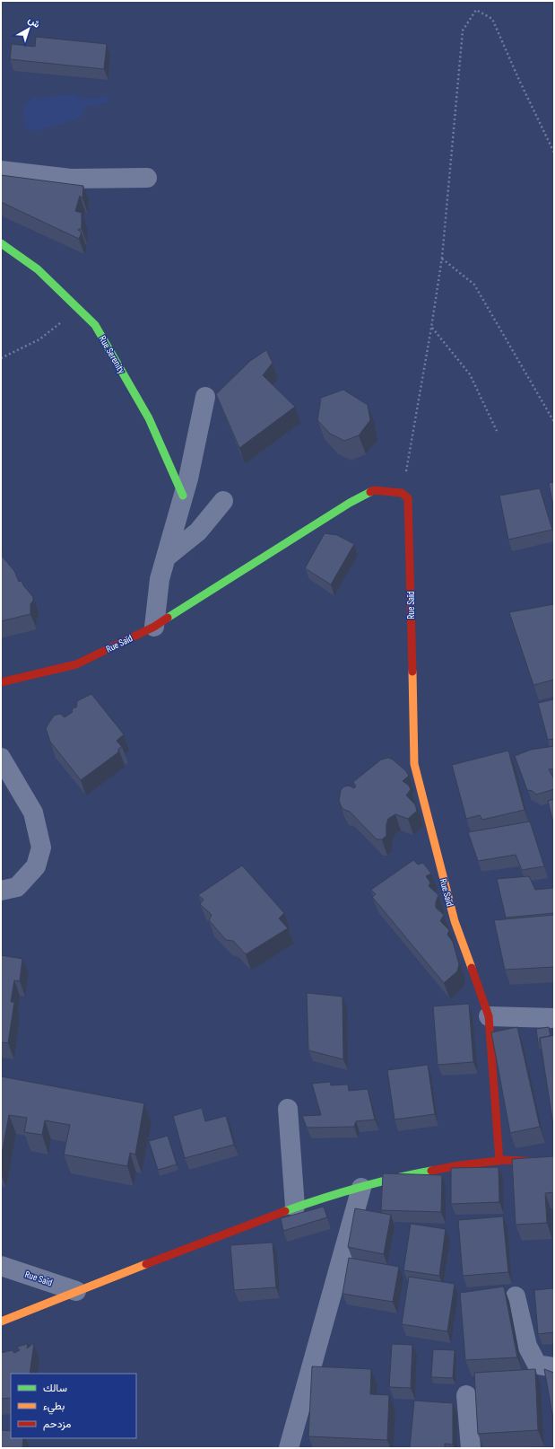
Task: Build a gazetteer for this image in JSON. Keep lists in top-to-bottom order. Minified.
{"streets":{"street":["Rue Serenity","Rue Saïd"]},"legend":["سالك","بطيء","مزدحم"],"north":"top right"}
